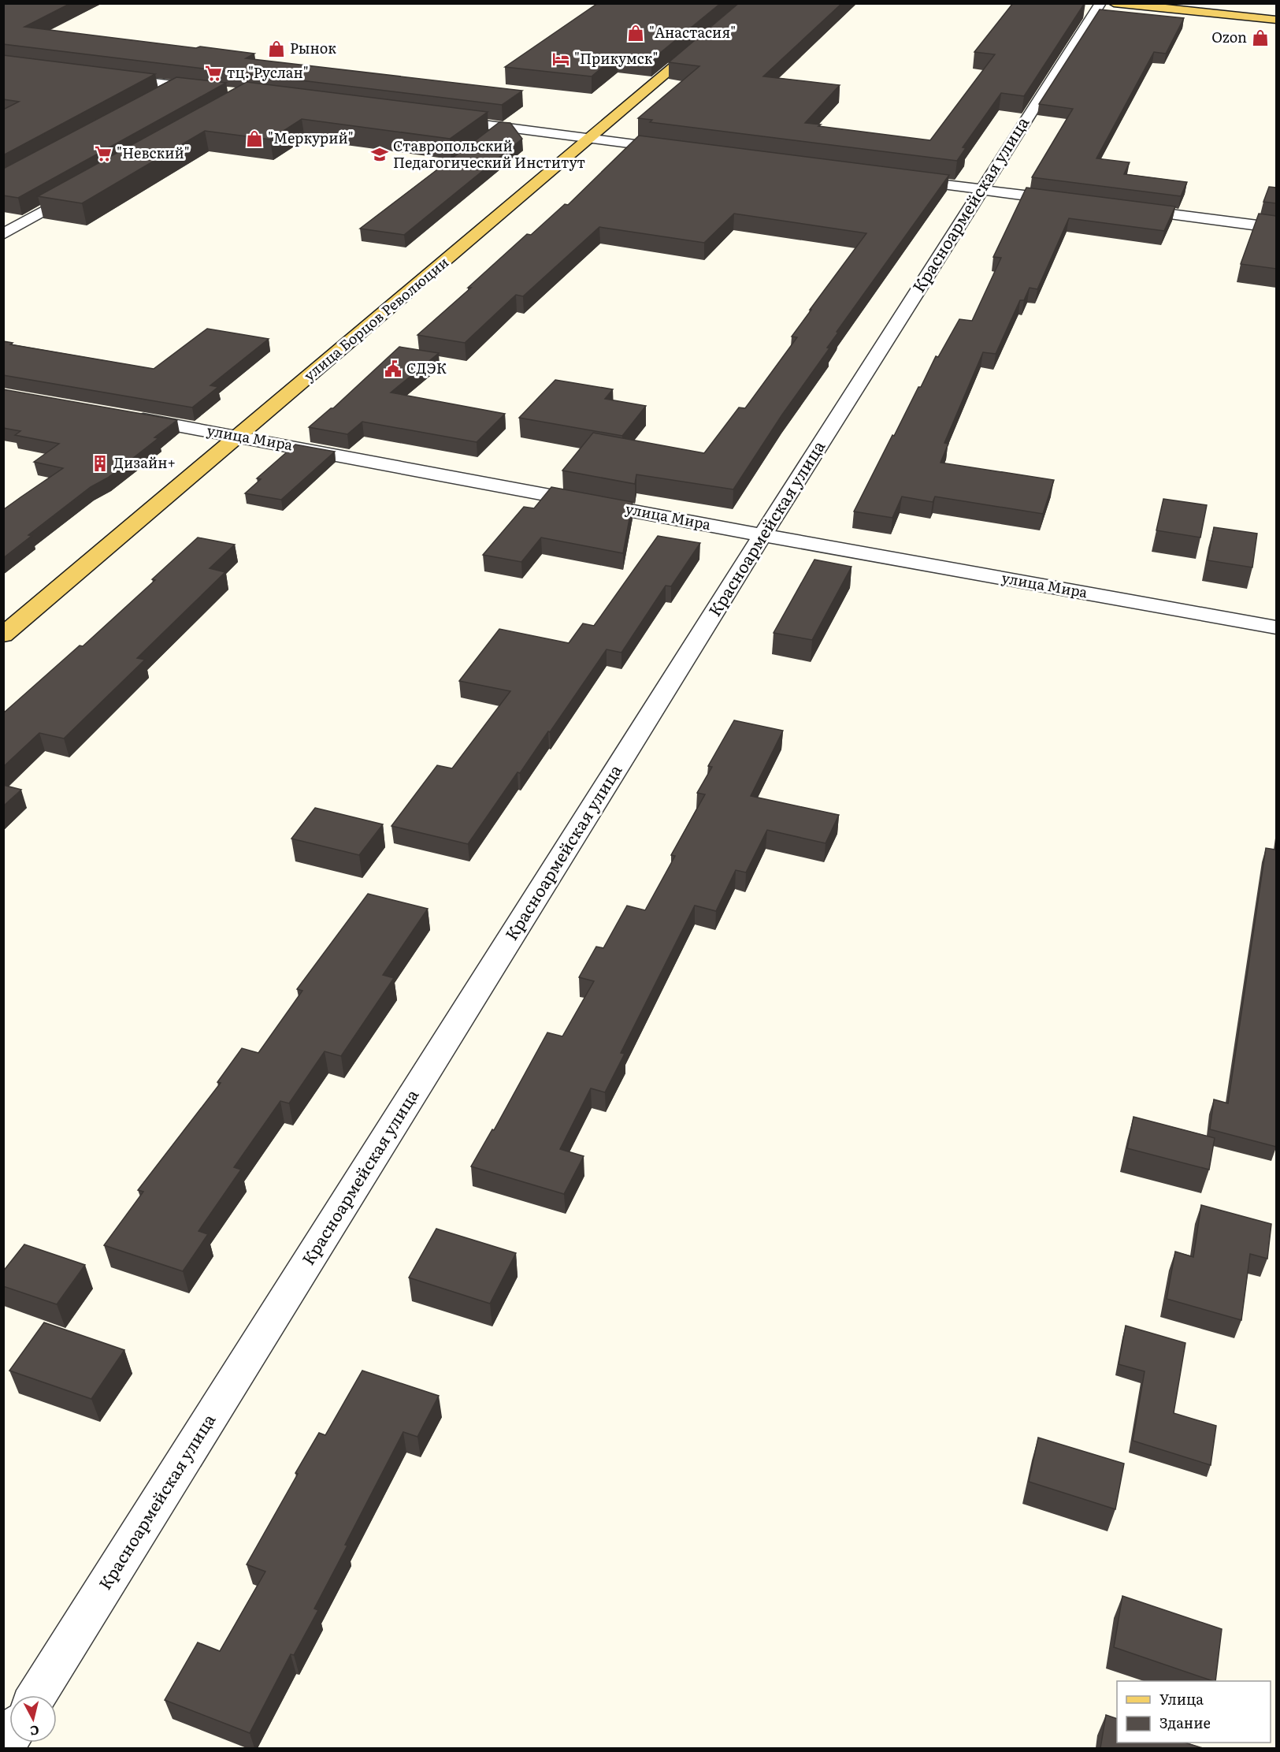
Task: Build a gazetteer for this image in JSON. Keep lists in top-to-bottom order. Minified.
{"streets":{"main road":["улица Борцов Революции"],"street":["Красноармейская улица","улица Мира"]},"crossings":[["Красноармейская улица","улица Мира"],["улица Борцов Революции","улица Мира"]],"places":{"shop":["\"Анастасия\"","Ozon","Рынок","\"Меркурий\""],"hotel":["\"Прикумск\""],"supermarket":["тц.\"Руслан\"","\"Невский\""],"school or university":["Ставропольский Педагогический Институт"],"public building":["СДЭК"],"building":["Дизайн+"]},"legend":["Улица","Здание"],"north":"bottom"}
